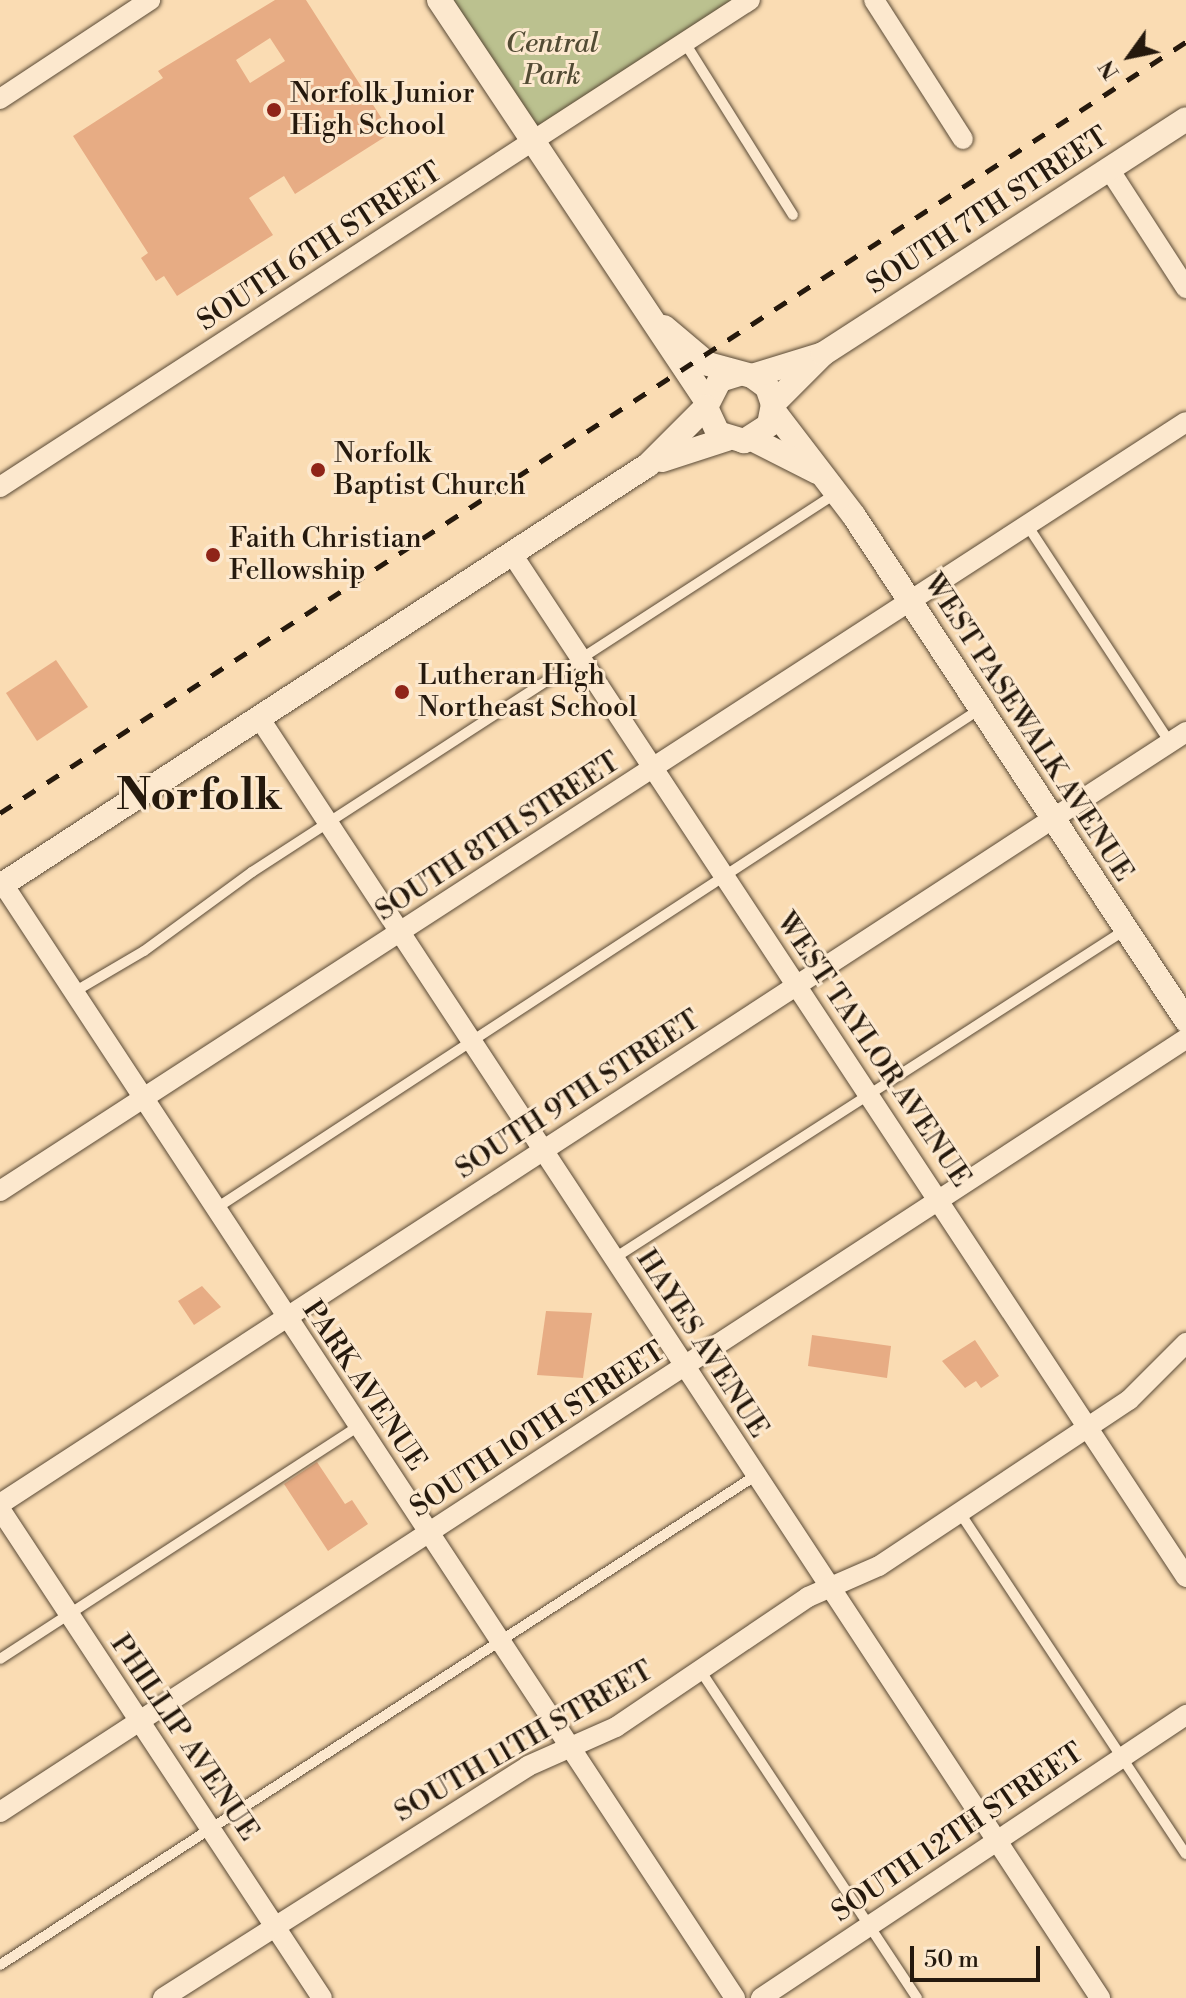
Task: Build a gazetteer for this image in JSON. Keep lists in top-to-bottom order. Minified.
{"streets":{"street":["SOUTH 7TH STREET","SOUTH 6TH STREET","WEST PASEWALK AVENUE","SOUTH 8TH STREET","WEST TAYLOR AVENUE","SOUTH 9TH STREET","HAYES AVENUE","PARK AVENUE","SOUTH 10TH STREET","PHILLIP AVENUE","SOUTH 11TH STREET","SOUTH 12TH STREET"]},"crossings":[["SOUTH 7TH STREET","WEST PASEWALK AVENUE"],["WEST PASEWALK AVENUE","SOUTH 8TH STREET"],["WEST PASEWALK AVENUE","SOUTH 9TH STREET"],["SOUTH 8TH STREET","WEST TAYLOR AVENUE"],["SOUTH 8TH STREET","HAYES AVENUE"],["SOUTH 8TH STREET","PARK AVENUE"],["WEST TAYLOR AVENUE","SOUTH 9TH STREET"],["WEST TAYLOR AVENUE","SOUTH 10TH STREET"],["WEST TAYLOR AVENUE","SOUTH 11TH STREET"],["SOUTH 9TH STREET","HAYES AVENUE"],["SOUTH 9TH STREET","PARK AVENUE"],["SOUTH 9TH STREET","PHILLIP AVENUE"],["HAYES AVENUE","SOUTH 10TH STREET"],["HAYES AVENUE","SOUTH 11TH STREET"],["HAYES AVENUE","SOUTH 12TH STREET"],["PARK AVENUE","SOUTH 10TH STREET"],["PARK AVENUE","SOUTH 11TH STREET"],["SOUTH 10TH STREET","PHILLIP AVENUE"],["PHILLIP AVENUE","SOUTH 11TH STREET"]],"districts":["Norfolk"],"parks":["Central Park"],"places":["Norfolk Junior High School","Norfolk Baptist Church","Faith Christian Fellowship","Lutheran High Northeast School"],"scale_bar":"50 m","north":"bottom left"}
